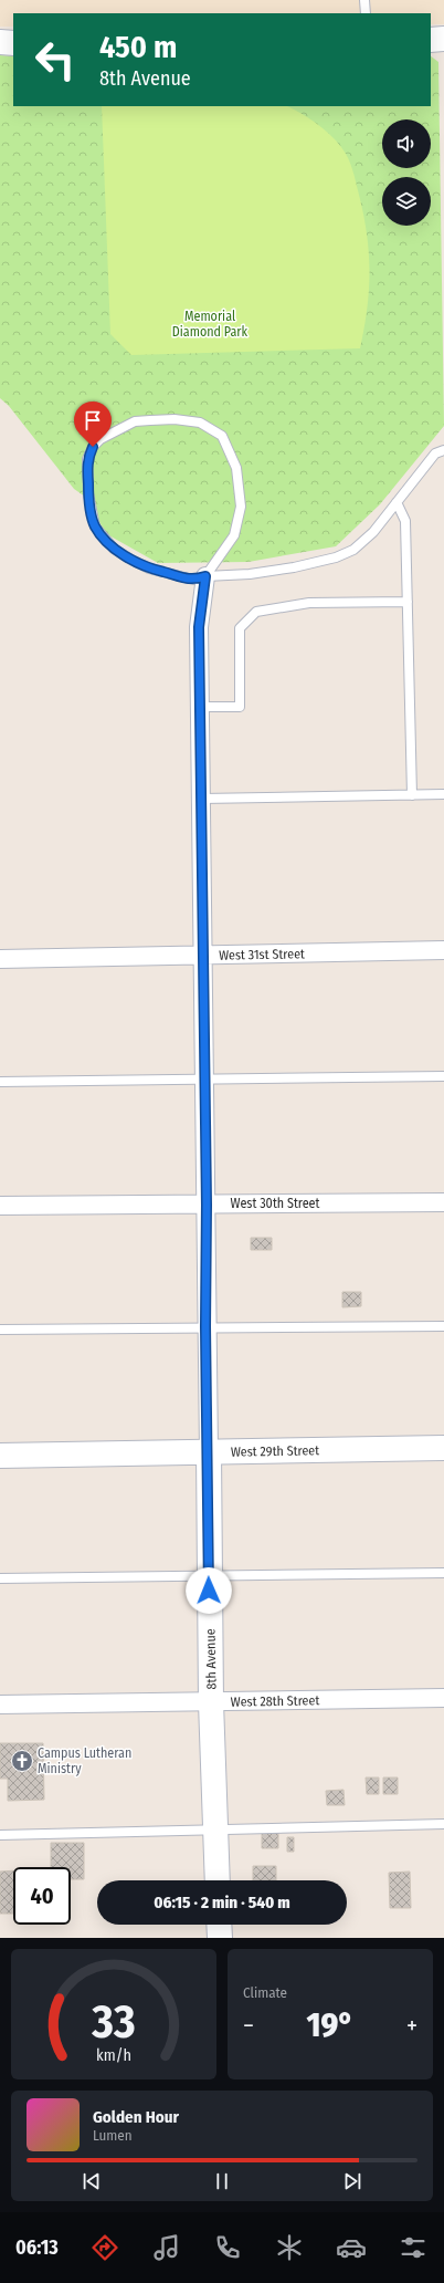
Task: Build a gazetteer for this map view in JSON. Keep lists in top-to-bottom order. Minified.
{"streets":{"street":["West 31st Street","West 30th Street","West 29th Street","8th Avenue","West 28th Street"]},"crossings":[["West 31st Street","8th Avenue"],["West 30th Street","8th Avenue"],["West 29th Street","8th Avenue"],["8th Avenue","West 28th Street"]],"parks":["Memorial Diamond Park"],"places":{"church":["Campus Lutheran Ministry"]},"page":{"turn":["450 m","8th Avenue"],"limit":"40","trip":"06:15 · 2 min · 540 m","tile":"Climate","heat":["−","19°","+"],"song":["Golden Hour","Lumen"],"tabs":"06:13","gauge":["33","km/h"]}}
